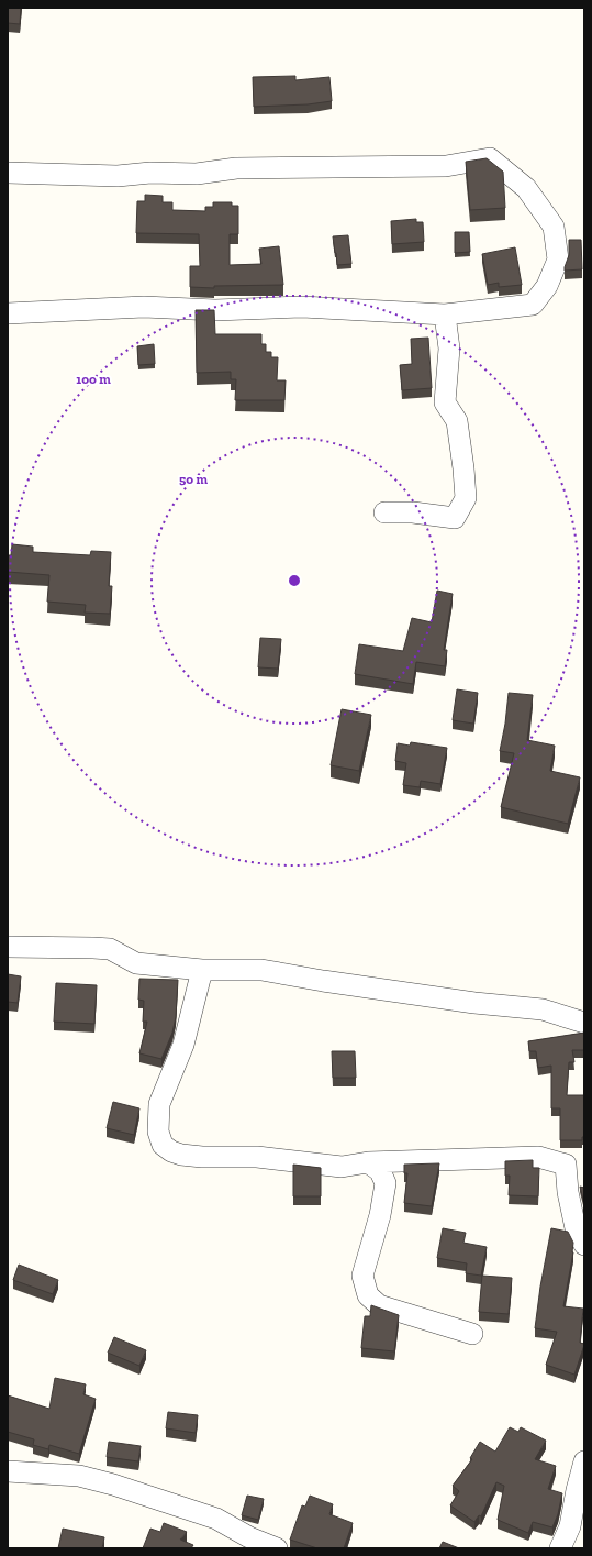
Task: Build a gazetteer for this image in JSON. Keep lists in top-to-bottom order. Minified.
{"rings":["100 m","50 m"]}
